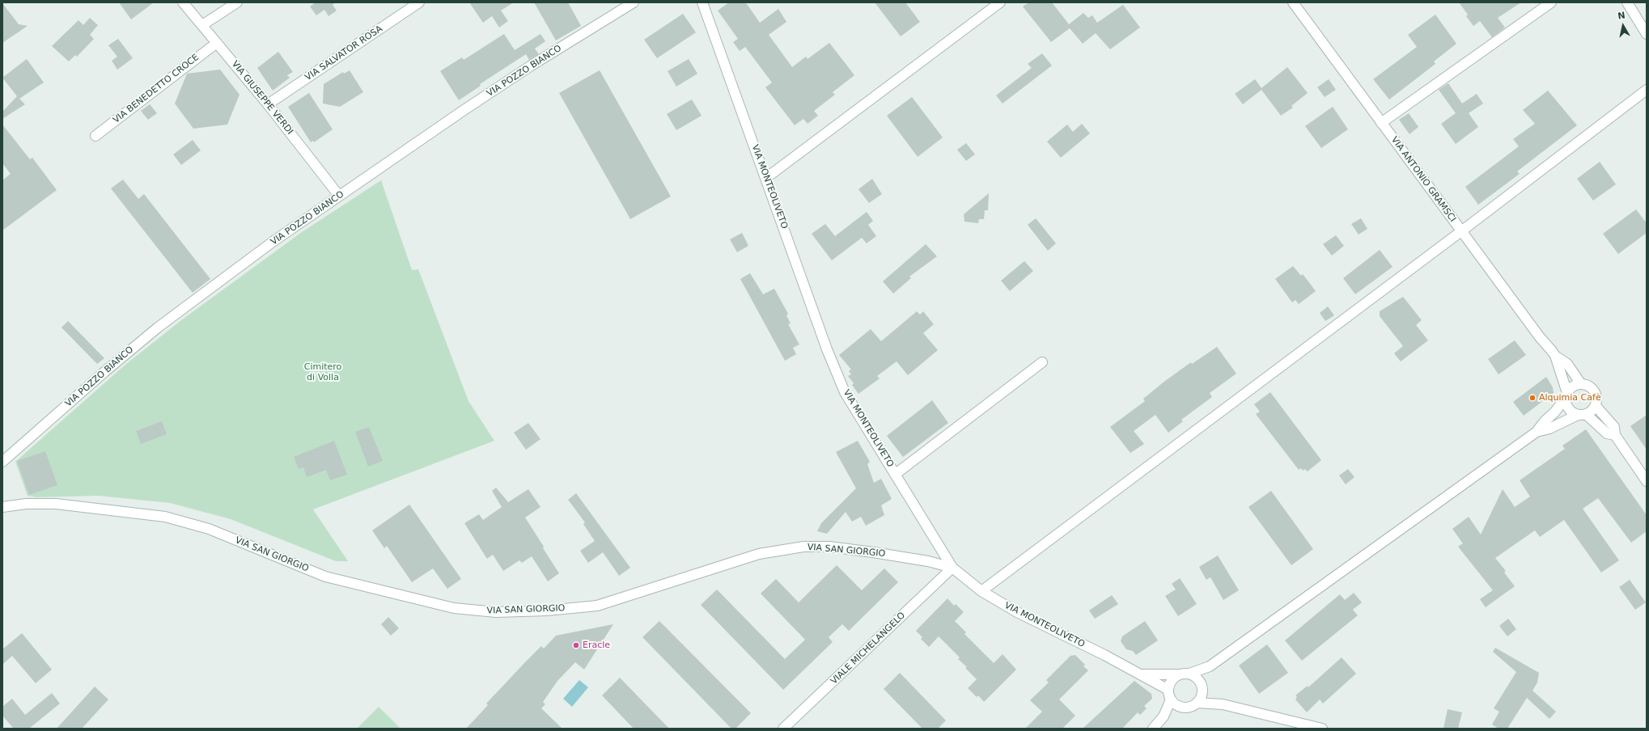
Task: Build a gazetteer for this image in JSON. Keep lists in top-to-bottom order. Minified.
{"streets":{"street":["VIA SALVATOR ROSA","VIA POZZO BIANCO","VIA BENEDETTO CROCE","VIA GIUSEPPE VERDI","VIA ANTONIO GRAMSCI","VIA MONTEOLIVETO","VIA SAN GIORGIO","VIALE MICHELANGELO"]},"crossings":[["VIA SALVATOR ROSA","VIA GIUSEPPE VERDI"],["VIA POZZO BIANCO","VIA GIUSEPPE VERDI"],["VIA BENEDETTO CROCE","VIA GIUSEPPE VERDI"],["VIA MONTEOLIVETO","VIA SAN GIORGIO"],["VIA MONTEOLIVETO","VIALE MICHELANGELO"],["VIA SAN GIORGIO","VIALE MICHELANGELO"]],"parks":["Cimitero di Volla"],"places":["Alquimia Cafè","Eracle"],"north":"top"}
